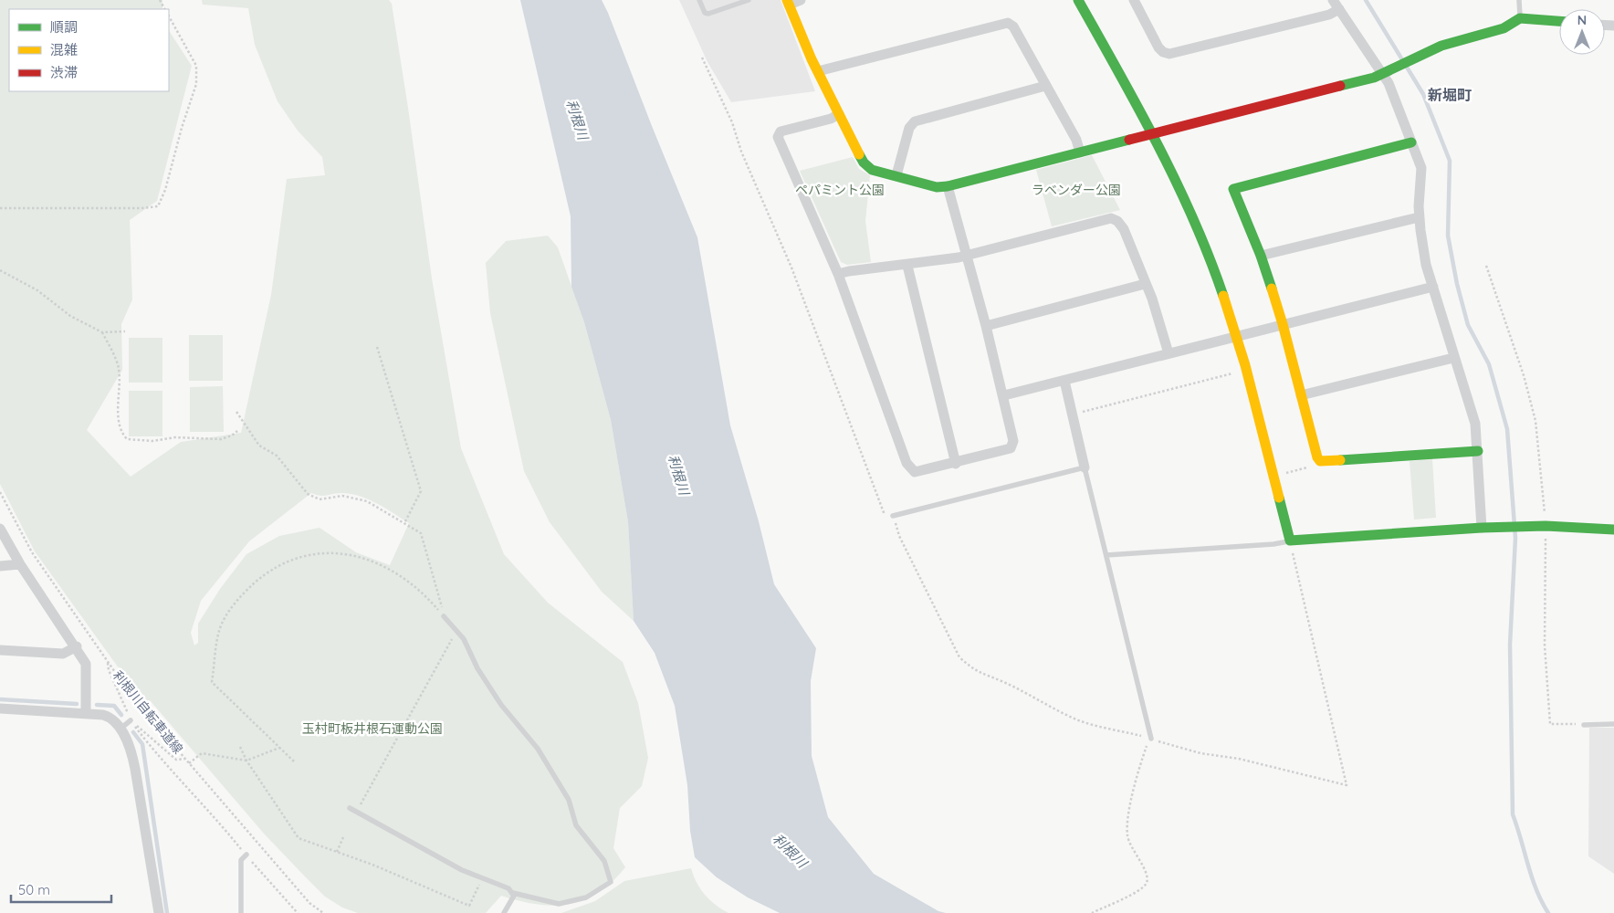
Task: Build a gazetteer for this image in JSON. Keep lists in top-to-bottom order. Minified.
{"streets":{"path":["利根川自転車道線"]},"districts":["新堀町"],"water":["利根川"],"parks":["ペパミント公園","ラベンダー公園","玉村町板井根石運動公園"],"legend":["順調","混雑","渋滞"],"scale_bar":"50 m","north":"top"}
